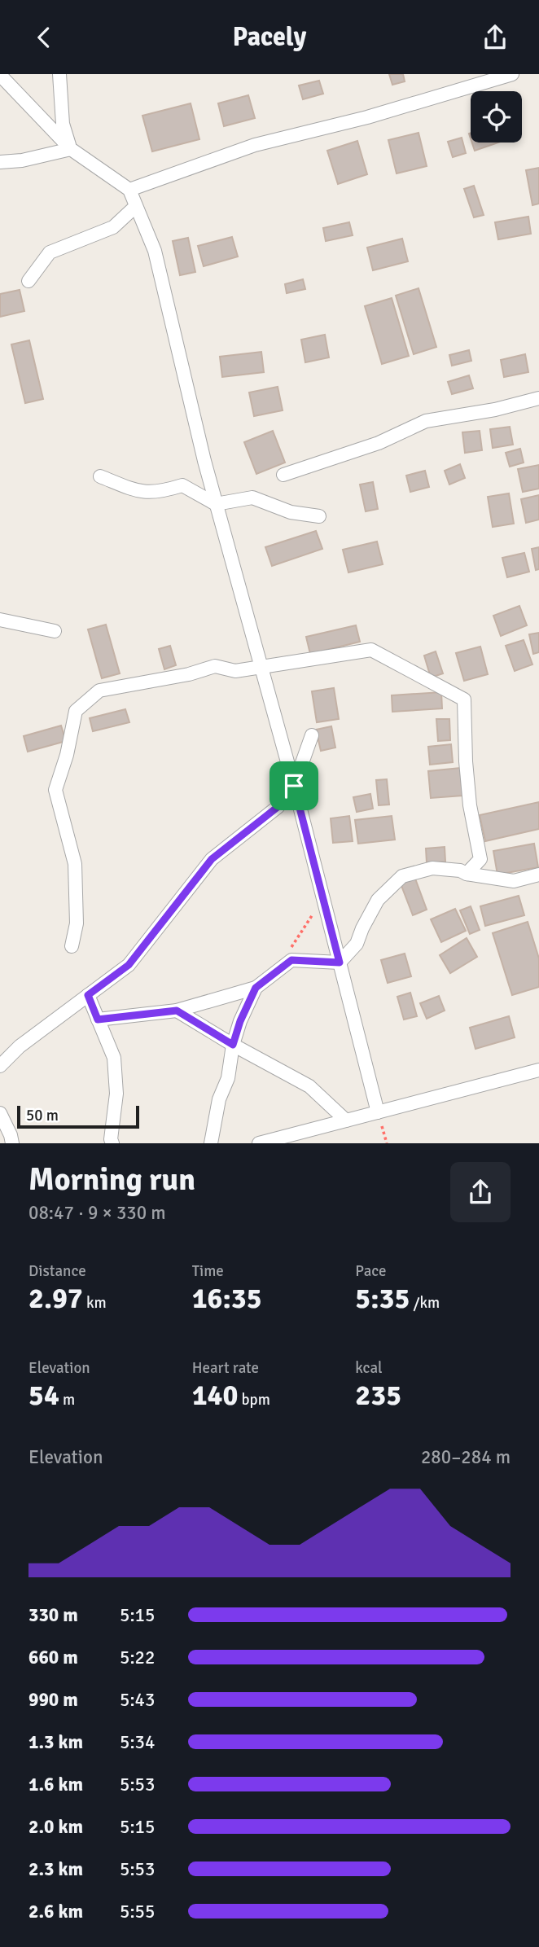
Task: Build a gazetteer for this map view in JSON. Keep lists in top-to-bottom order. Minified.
{"scale_bar":"50 m","page":{"header":"Pacely","scale":"50 m","heading":["Morning run","08:47 · 9 × 330 m"],"stats":[["Distance","2.97 km"],["Time","16:35"],["Pace","5:35 /km"],["Elevation","54 m"],["Heart rate","140 bpm"],["kcal","235"]],"chart":["Elevation","280–284 m"],"list":[{"name":"330 m","note":"5:15"},{"name":"660 m","note":"5:22"},{"name":"990 m","note":"5:43"},{"name":"1.3 km","note":"5:34"},{"name":"1.6 km","note":"5:53"},{"name":"2.0 km","note":"5:15"},{"name":"2.3 km","note":"5:53"},{"name":"2.6 km","note":"5:55"}]}}
